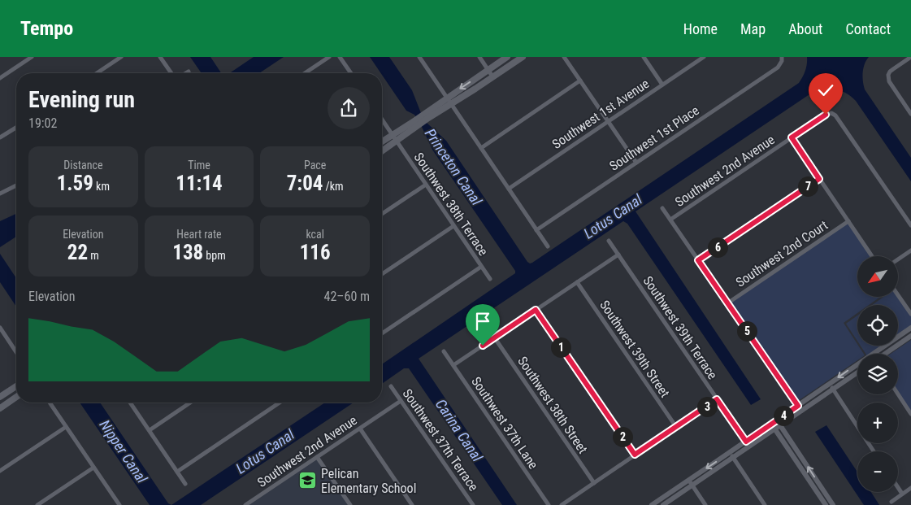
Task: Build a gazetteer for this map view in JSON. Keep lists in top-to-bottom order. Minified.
{"streets":{"street":["Southwest 1st Avenue","Southwest 1st Place","Southwest 2nd Avenue","Southwest 38th Terrace","Southwest 2nd Court","Southwest 39th Terrace","Southwest 39th Street","Southwest 38th Street","Southwest 37th Lane","Southwest 37th Terrace"]},"crossings":[["Southwest 2nd Avenue","Southwest 37th Terrace"]],"water":["Princeton Canal","Lotus Canal","Carina Canal","Nipper Canal"],"places":{"school or university":["Pelican Elementary School"]},"north":"bottom left","page":{"header":"Tempo","nav":["Home","Map","About","Contact"],"heading":["Evening run","19:02"],"stats":[["Distance","1.59 km"],["Time","11:14"],["Pace","7:04 /km"],["Elevation","22 m"],["Heart rate","138 bpm"],["kcal","116"]],"pins":["7","6","5","1","3","4","2"],"map_buttons":["+","−"],"chart":["Elevation","42–60 m"]}}
